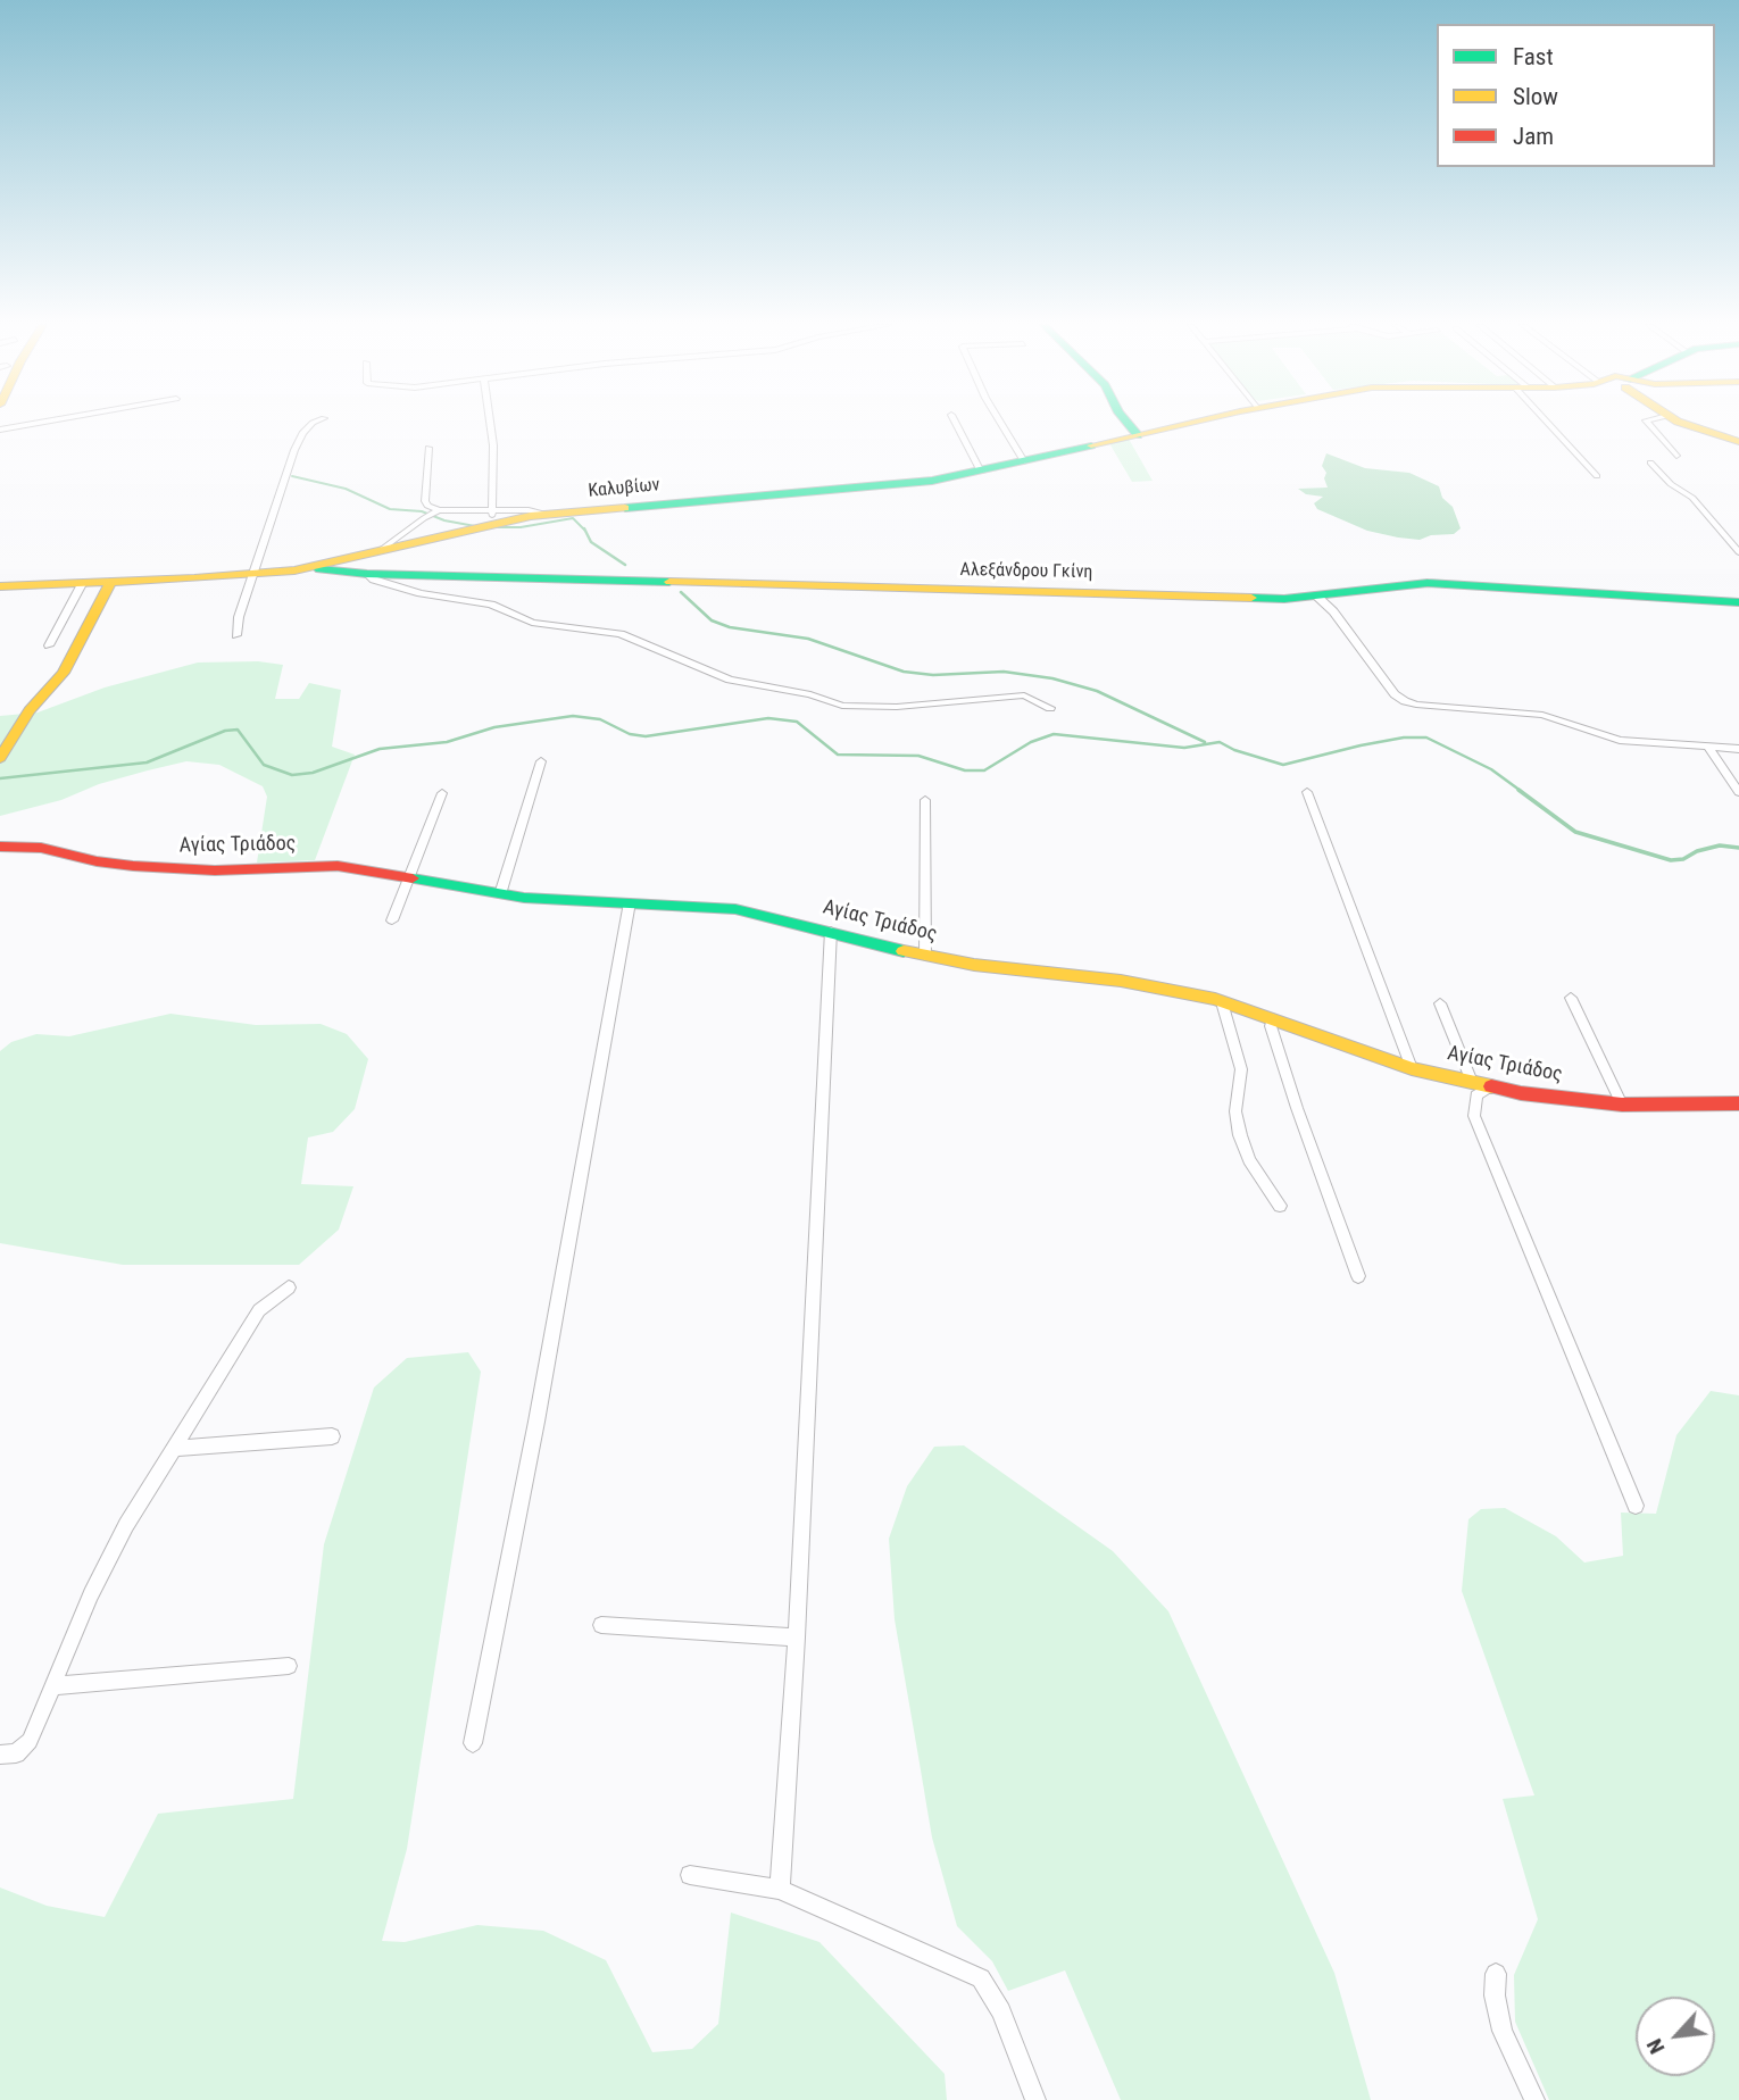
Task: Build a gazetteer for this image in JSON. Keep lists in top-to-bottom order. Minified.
{"streets":{"street":["Καλυβίων","Αλεξάνδρου Γκίνη","Αγίας Τριάδος"]},"crossings":[["Καλυβίων","Αλεξάνδρου Γκίνη"]],"legend":["Fast","Slow","Jam"],"north":"bottom left"}
